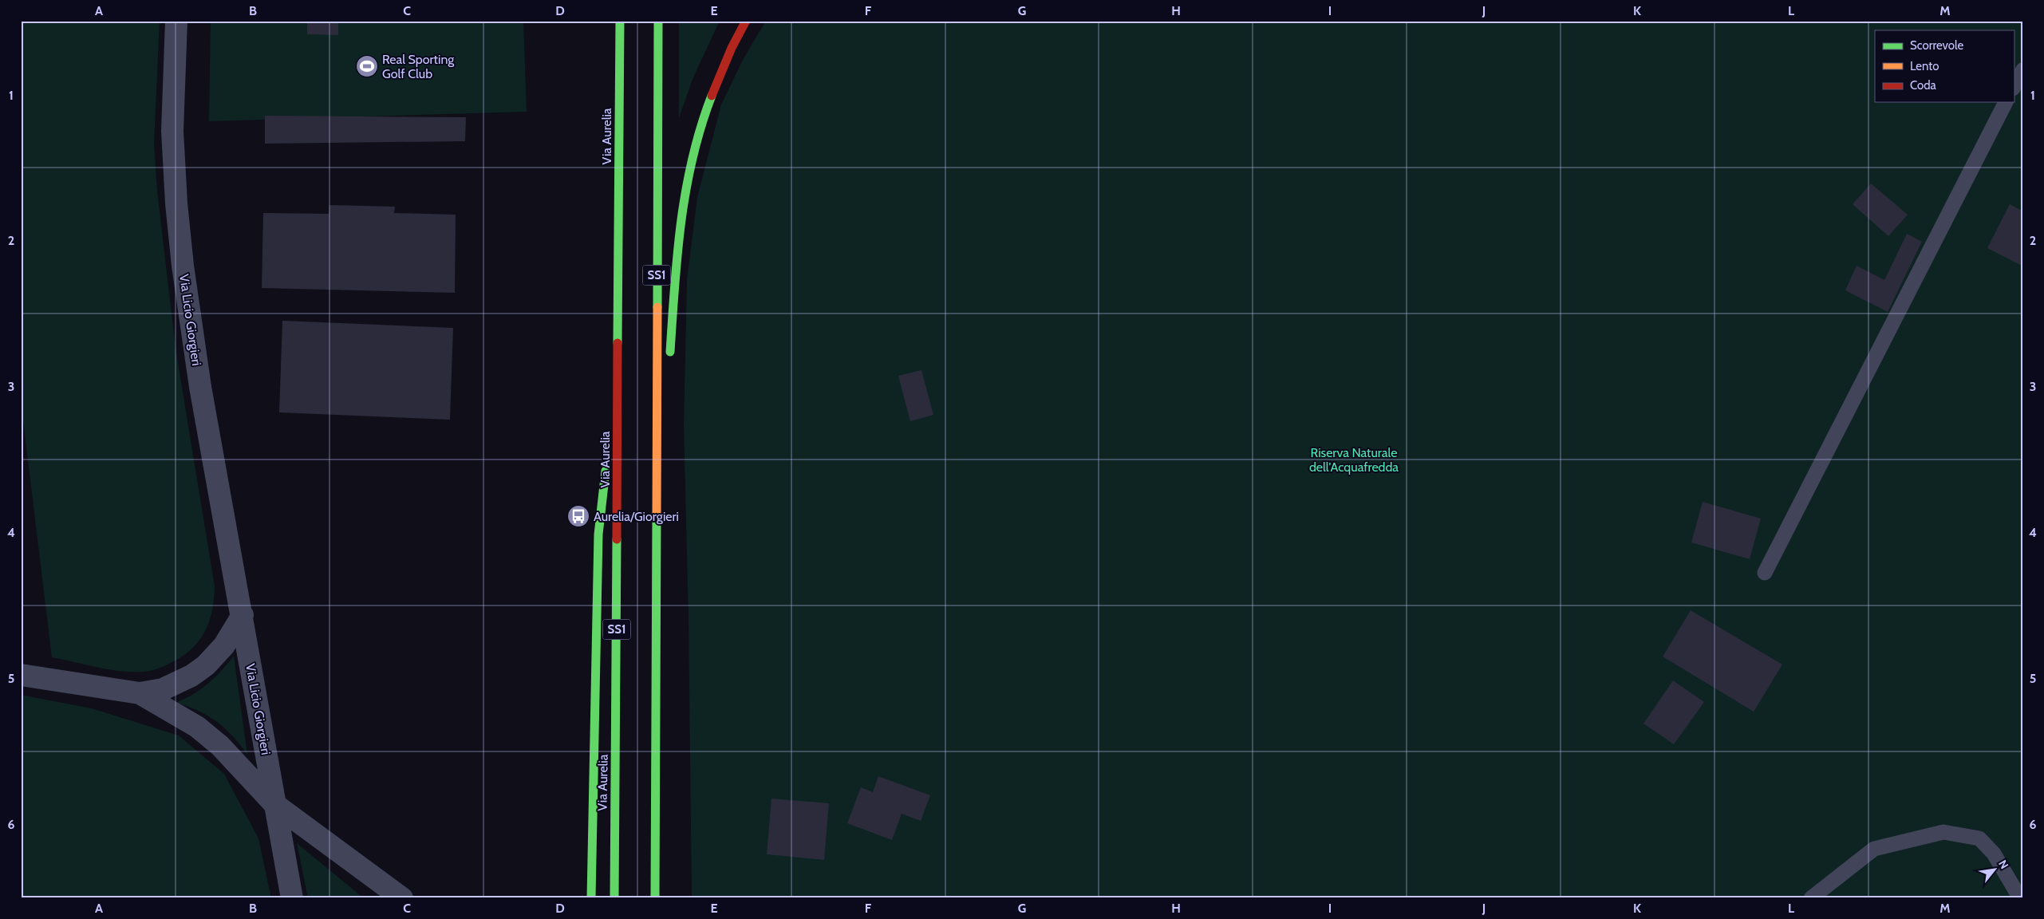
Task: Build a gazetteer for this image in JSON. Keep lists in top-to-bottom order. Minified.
{"streets":{"highway":["Via Aurelia","SS1"],"street":["Via Licio Giorgieri"]},"parks":["Riserva Naturale dell'Acquafredda"],"places":{"sports":["Real Sporting Golf Club"],"bus stop":["Aurelia/Giorgieri"]},"legend":["Scorrevole","Lento","Coda"],"north":"top right","grid":{"columns":["A","B","C","D","E","F","G","H","I","J","K","L","M"],"rows":["1","2","3","4","5","6"]}}
